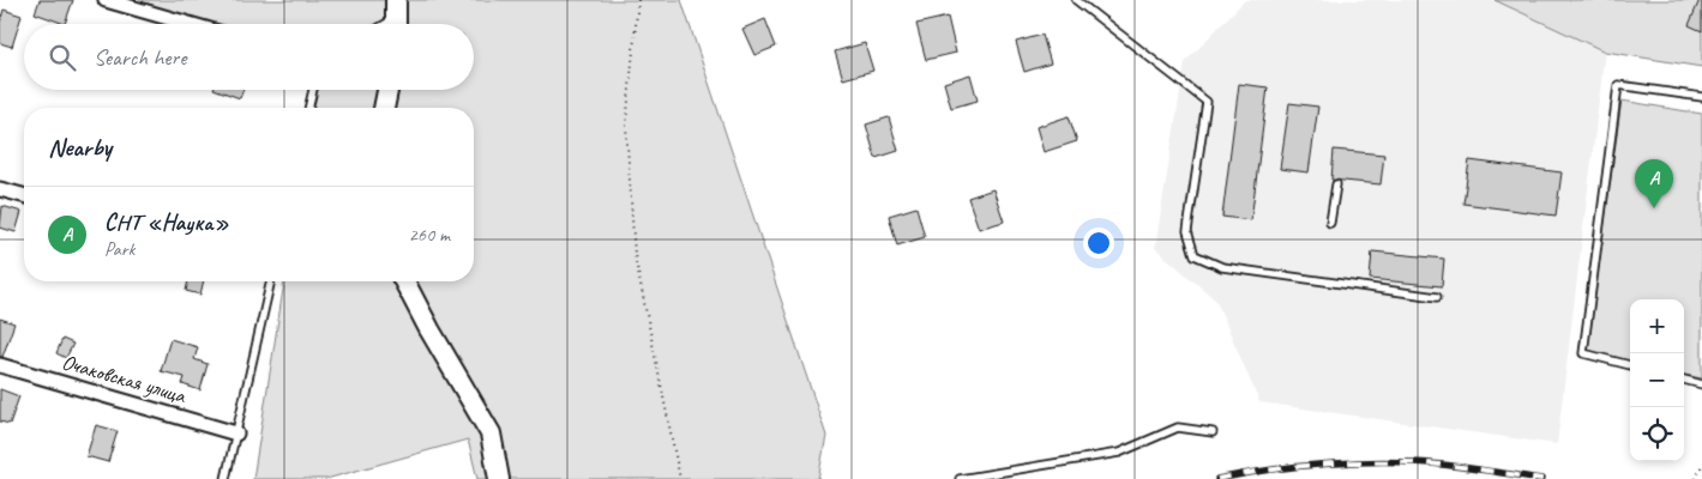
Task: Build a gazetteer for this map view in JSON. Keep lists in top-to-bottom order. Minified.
{"streets":{"street":["Очаковская улица"]},"page":{"search":"Search here","heading":"Nearby","pins":"A","list":[{"mark":"A","name":"СНТ «Наука»","note":"Park","value":"260 m"}],"map_buttons":["+","−"]}}
